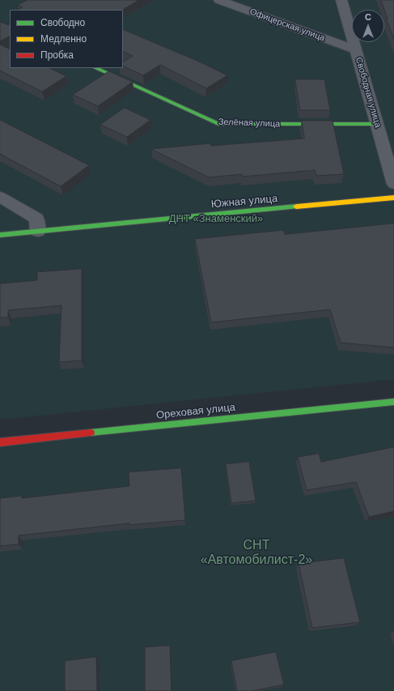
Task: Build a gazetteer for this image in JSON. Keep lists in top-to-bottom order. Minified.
{"streets":{"street":["Офицерская улица","Свободная улица","Зелёная улица","Южная улица","Ореховая улица"]},"crossings":[["Офицерская улица","Свободная улица"],["Свободная улица","Зелёная улица"]],"parks":["ДНТ «Знаменский»","СНТ «Автомобилист-2»"],"legend":["Свободно","Медленно","Пробка"],"north":"top"}
